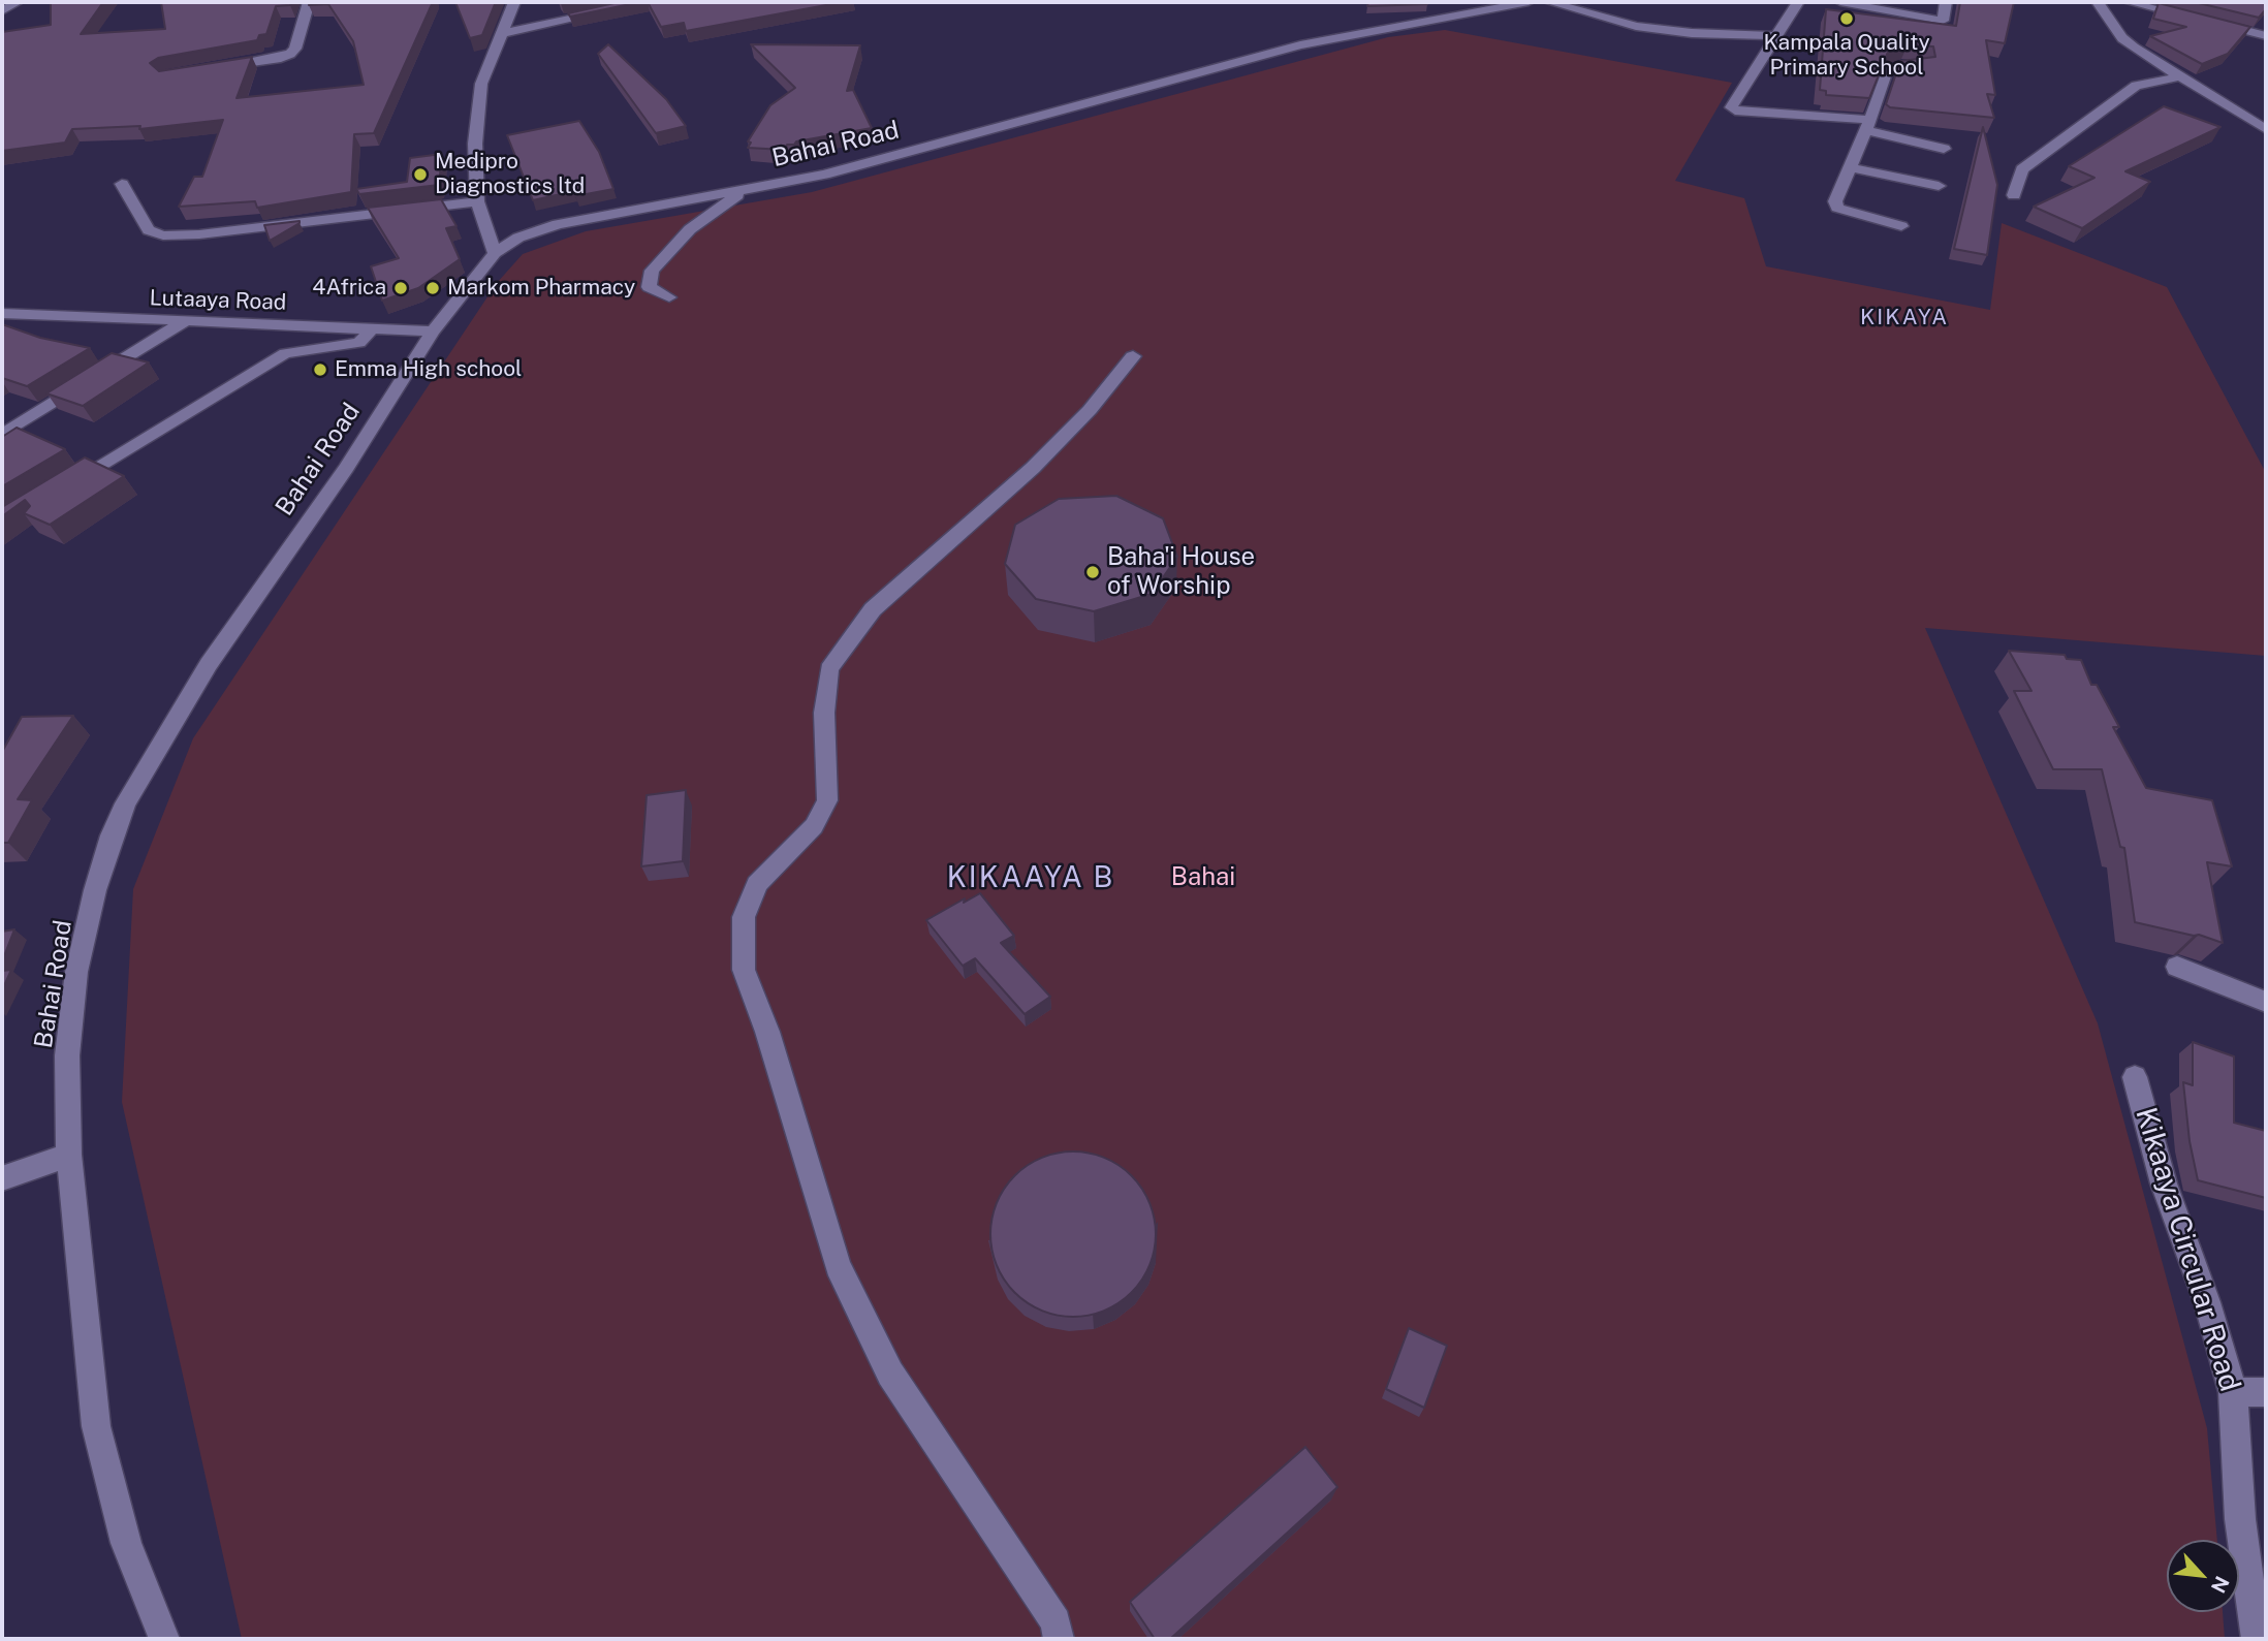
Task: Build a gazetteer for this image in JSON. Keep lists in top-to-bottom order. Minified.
{"streets":{"street":["Bahai Road","Lutaaya Road","Kikaaya Circular Road"]},"crossings":[["Bahai Road","Lutaaya Road"]],"districts":["KIKAYA","KIKAAYA B"],"parks":["Bahai"],"places":["Kampala Quality Primary School","Medipro Diagnostics ltd","4Africa","Markom Pharmacy","Emma High school","Baha'i House of Worship"],"north":"bottom right"}
